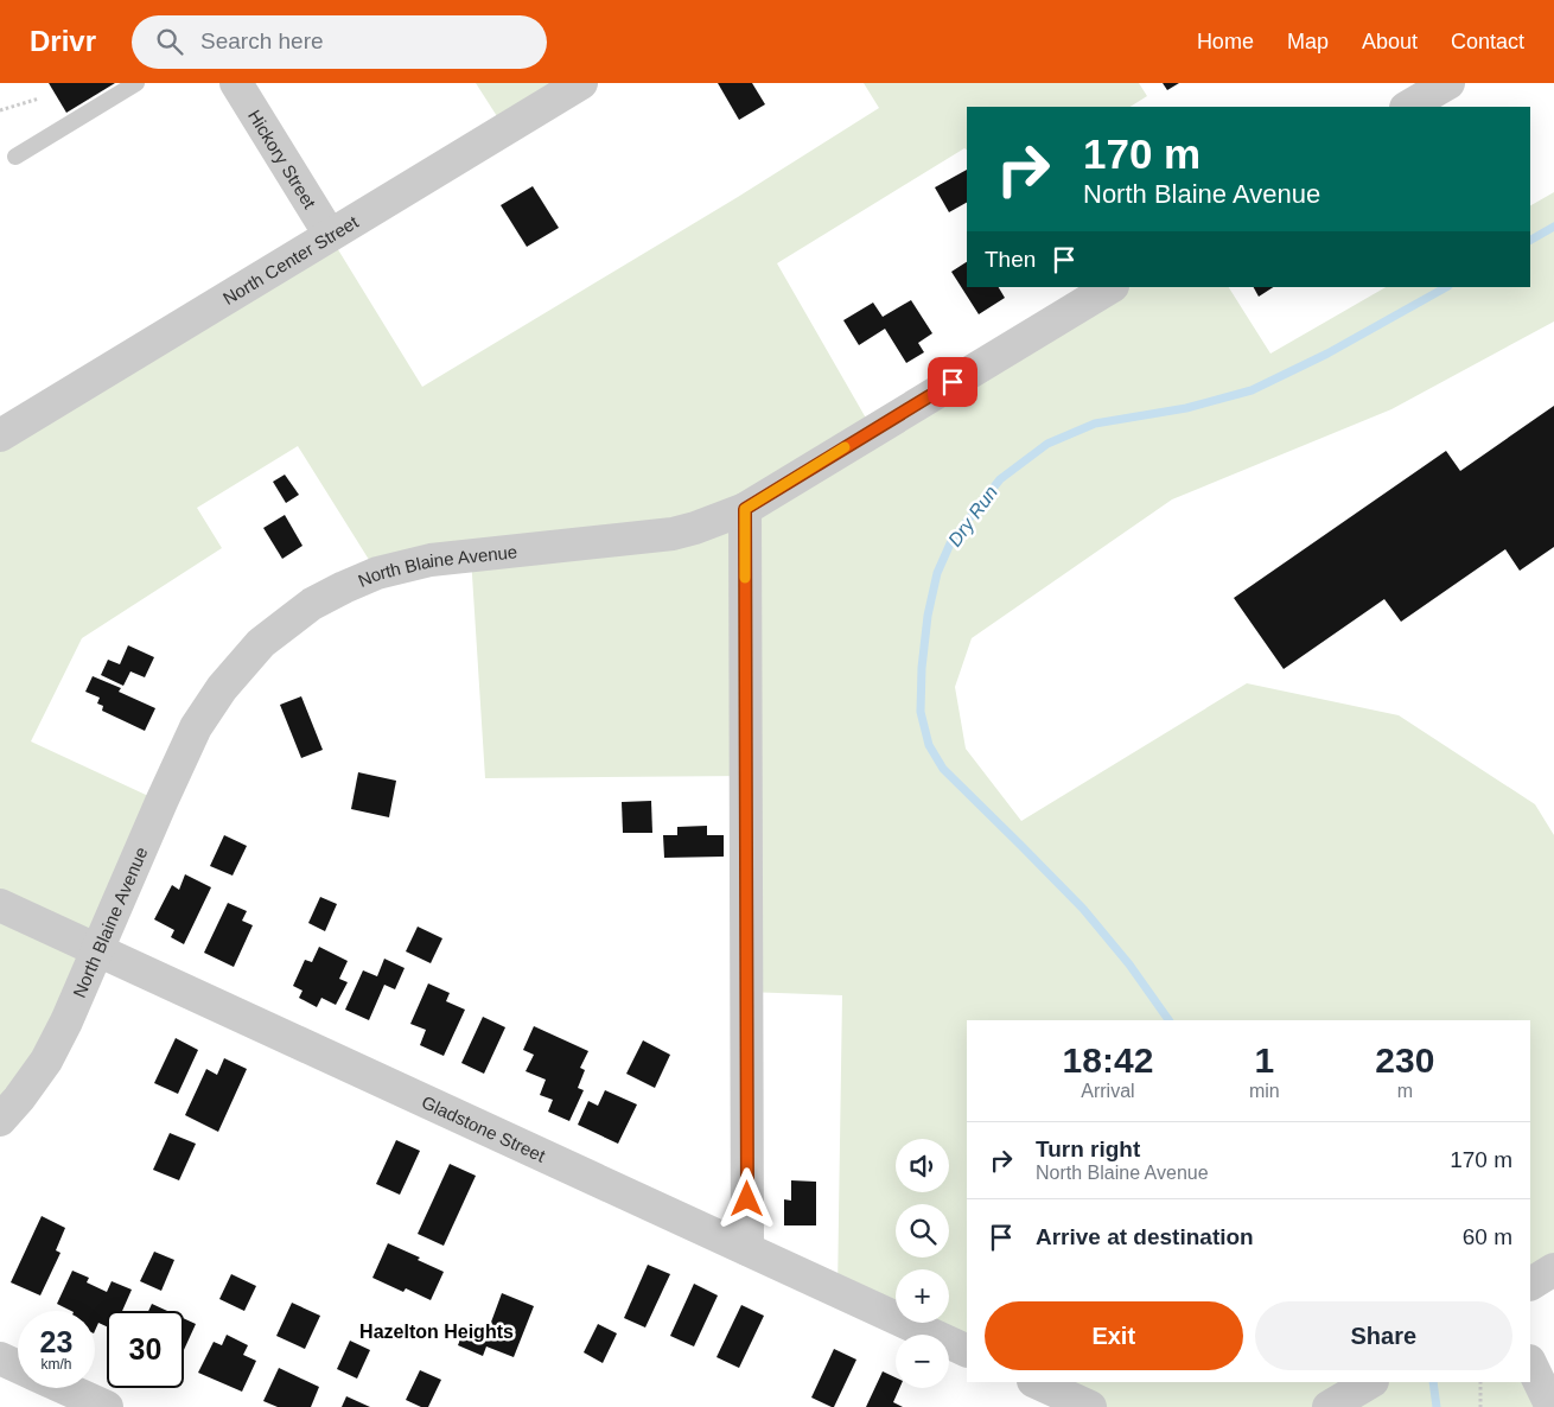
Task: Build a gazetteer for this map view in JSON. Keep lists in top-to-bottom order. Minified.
{"streets":{"street":["Hickory Street","North Center Street","North Blaine Avenue","Gladstone Street"]},"crossings":[["Hickory Street","North Center Street"],["North Blaine Avenue","Gladstone Street"]],"districts":["Hazelton Heights"],"water":["Dry Run"],"page":{"header":"Drivr","search":"Search here","nav":["Home","Map","About","Contact"],"turn":["170 m","North Blaine Avenue"],"then":"Then","eta":["18:42","Arrival","1","min","230","m"],"list":[{"name":"Turn right","note":"North Blaine Avenue","value":"170 m"},{"name":"Arrive at destination","value":"60 m"}],"map_buttons":["+","−"],"buttons":["Exit","Share"],"speed":"23 km/h","limit":"30"}}
